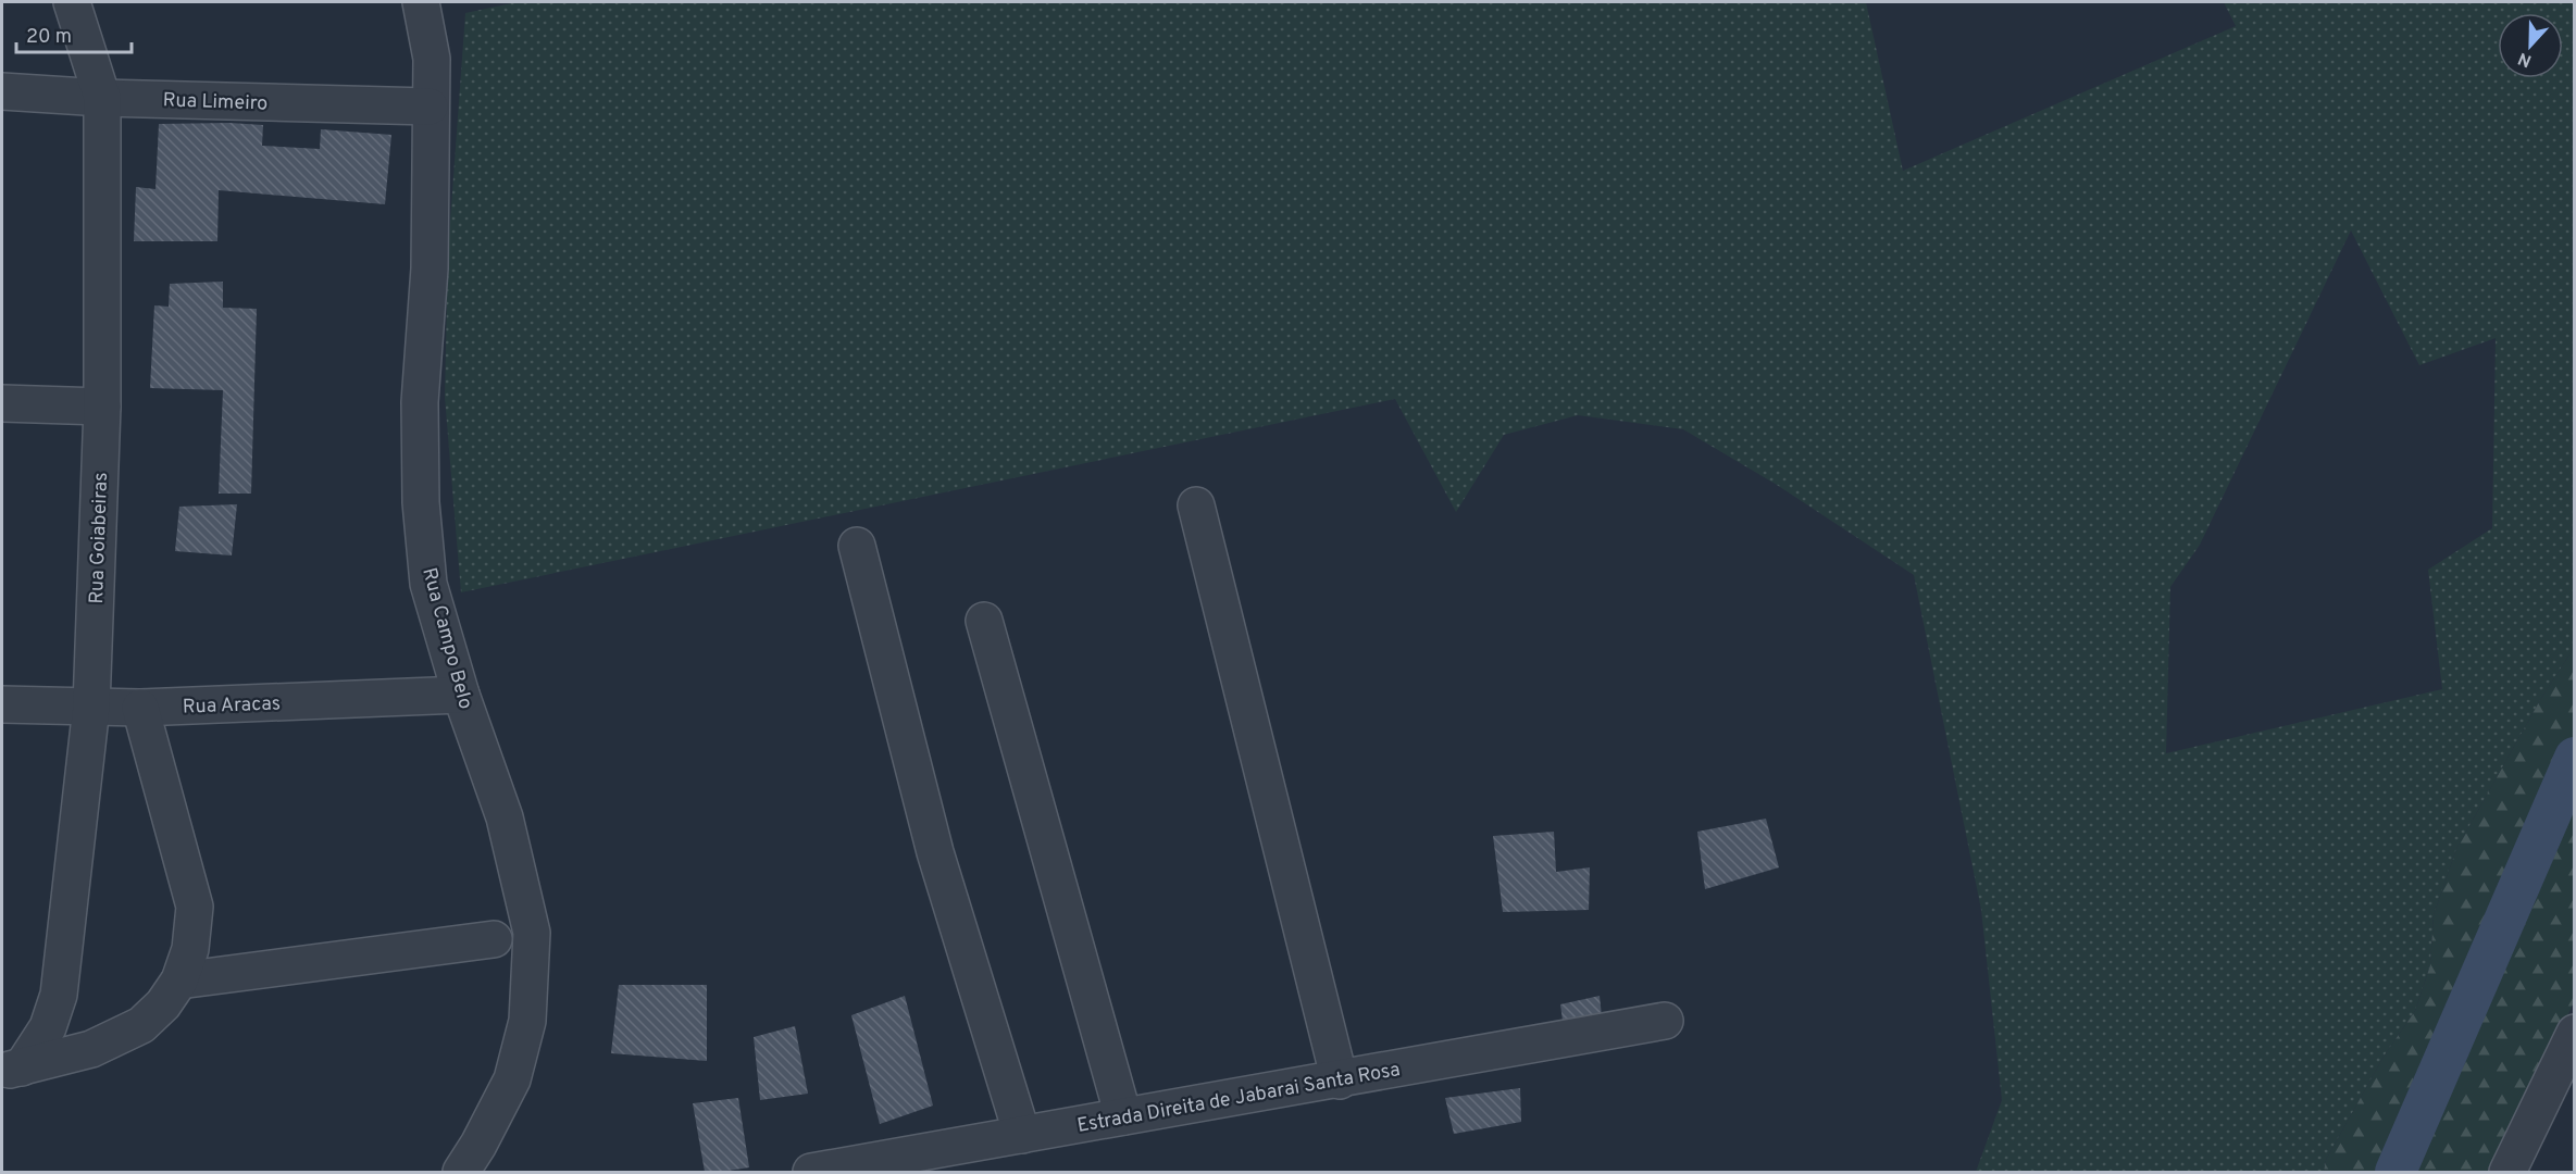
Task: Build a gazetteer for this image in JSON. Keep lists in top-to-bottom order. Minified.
{"streets":{"street":["Rua Limeiro","Rua Goiabeiras","Rua Campo Belo","Rua Aracas","Estrada Direita de Jabarai Santa Rosa"]},"crossings":[["Rua Limeiro","Rua Goiabeiras"],["Rua Limeiro","Rua Campo Belo"],["Rua Goiabeiras","Rua Aracas"],["Rua Campo Belo","Rua Aracas"]],"scale_bar":"20 m","north":"bottom"}
